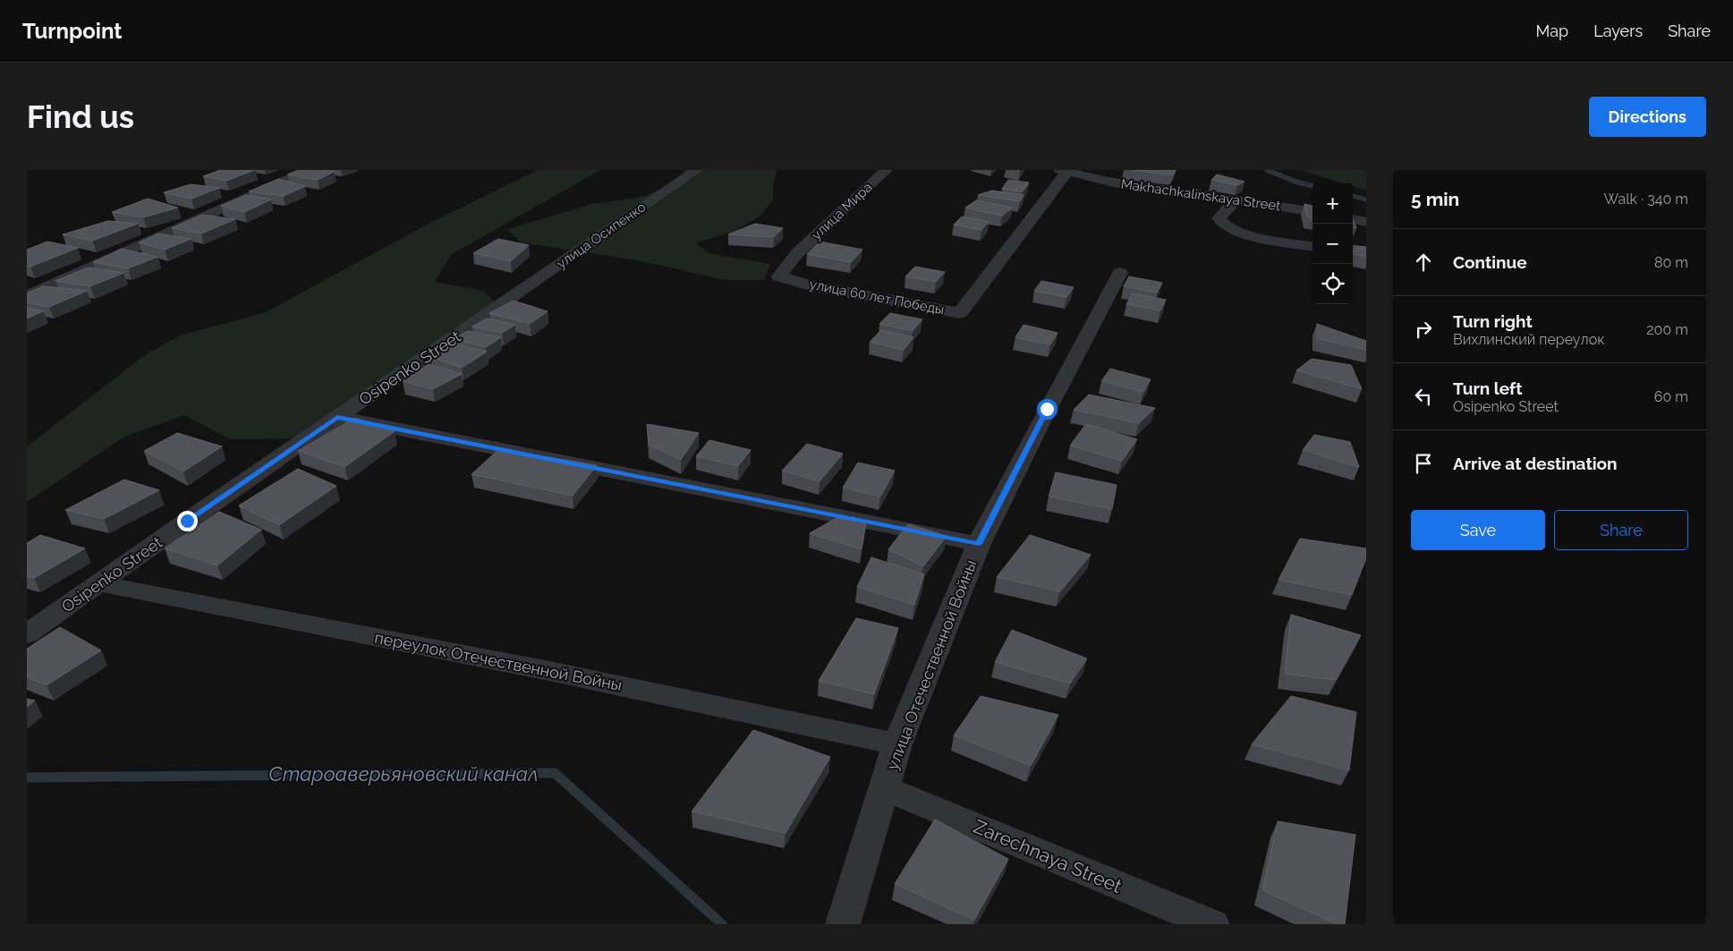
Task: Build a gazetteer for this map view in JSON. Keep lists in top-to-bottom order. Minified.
{"streets":{"street":["Makhachkalinskaya Street","улица Мира","улица 60 лет Победы","Osipenko Street","переулок Отечественной Войны","улица Отечественной Войны","Zarechnaya Street"]},"crossings":[["Makhachkalinskaya Street","улица 60 лет Победы"],["улица Мира","улица 60 лет Победы"],["Osipenko Street","переулок Отечественной Войны"],["переулок Отечественной Войны","улица Отечественной Войны"],["улица Отечественной Войны","Zarechnaya Street"]],"water":["Староаверьяновский канал"],"page":{"header":"Turnpoint","nav":["Map","Layers","Share"],"buttons":["Directions",["Save","Share"]],"title":"Find us","heading":["5 min","Walk · 340 m"],"map_buttons":["+","−"],"list":[["Continue","80 m"],["Turn right","Вихлинский переулок","200 m"],["Turn left","Osipenko Street","60 m"],"Arrive at destination"]}}
